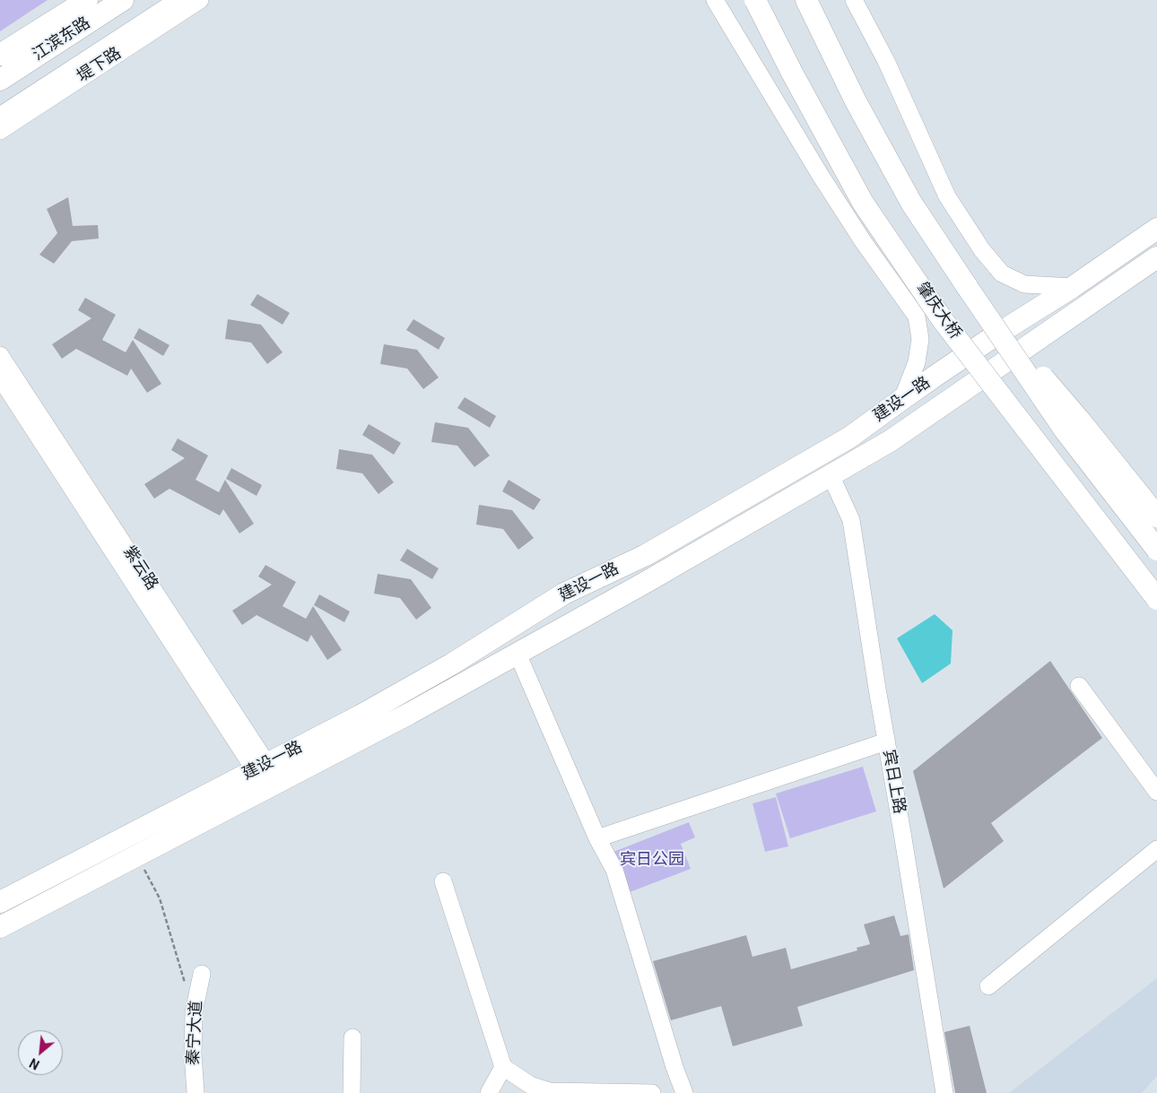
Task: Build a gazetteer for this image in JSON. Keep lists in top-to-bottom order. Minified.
{"streets":{"main road":["江滨东路","肇庆大桥","建设一路"],"street":["堤下路","紫云路","宾日上路","秦宁大道"]},"crossings":[["建设一路","紫云路"],["建设一路","宾日上路"]],"parks":["宾日公园"],"north":"bottom left"}
